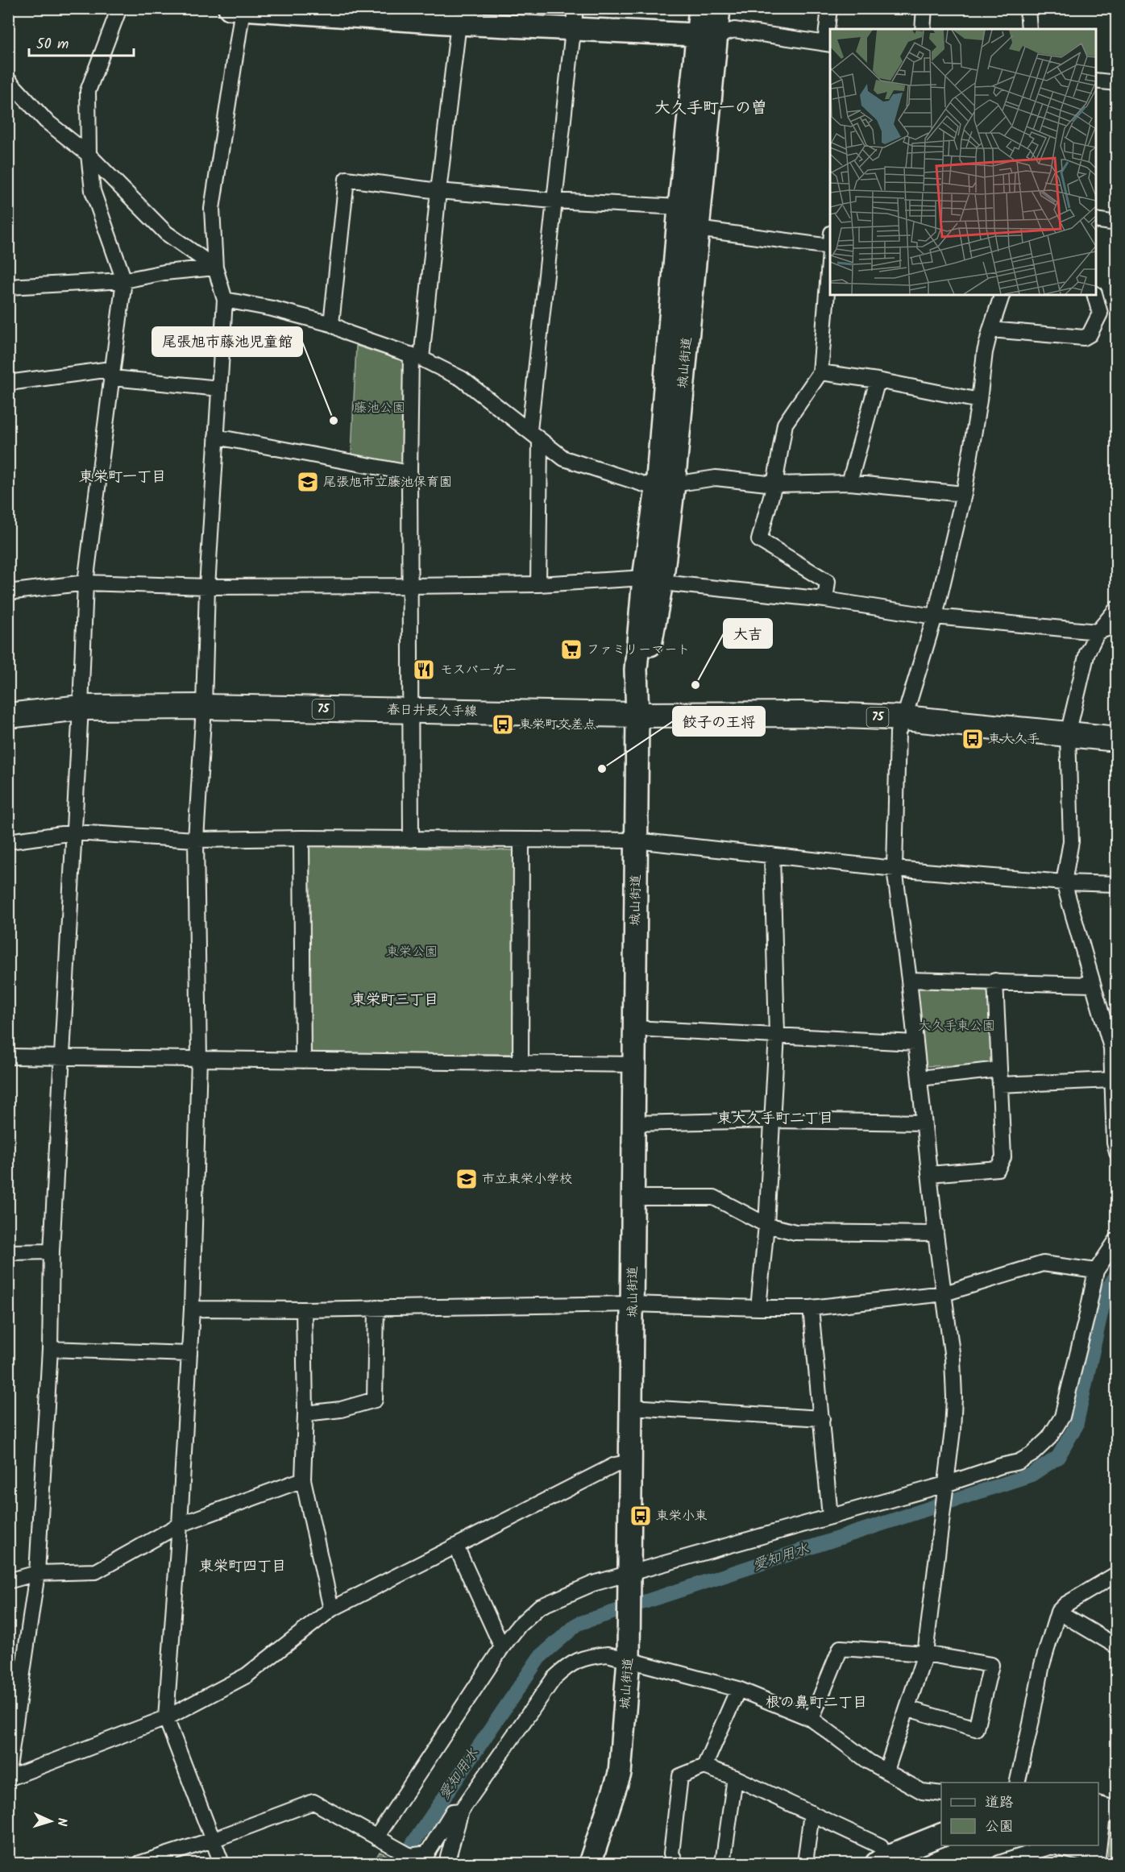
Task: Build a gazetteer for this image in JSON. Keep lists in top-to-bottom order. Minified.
{"streets":{"main road":["75","春日井長久手線"],"street":["城山街道"]},"crossings":[["城山街道","春日井長久手線"]],"districts":["大久手町一の曽","東栄町一丁目","東栄町三丁目","東大久手町二丁目","東栄町四丁目","根の鼻町二丁目"],"water":["愛知用水"],"parks":["藤池公園","東栄公園","大久手東公園"],"places":{"other":["尾張旭市藤池児童館","大吉","餃子の王将"],"school or university":["尾張旭市立藤池保育園","市立東栄小学校"],"supermarket":["ファミリーマート"],"restaurant":["モスバーガー"],"bus stop":["東栄町交差点","東大久手","東栄小東"]},"legend":["道路","公園"],"scale_bar":"50 m","north":"right"}
